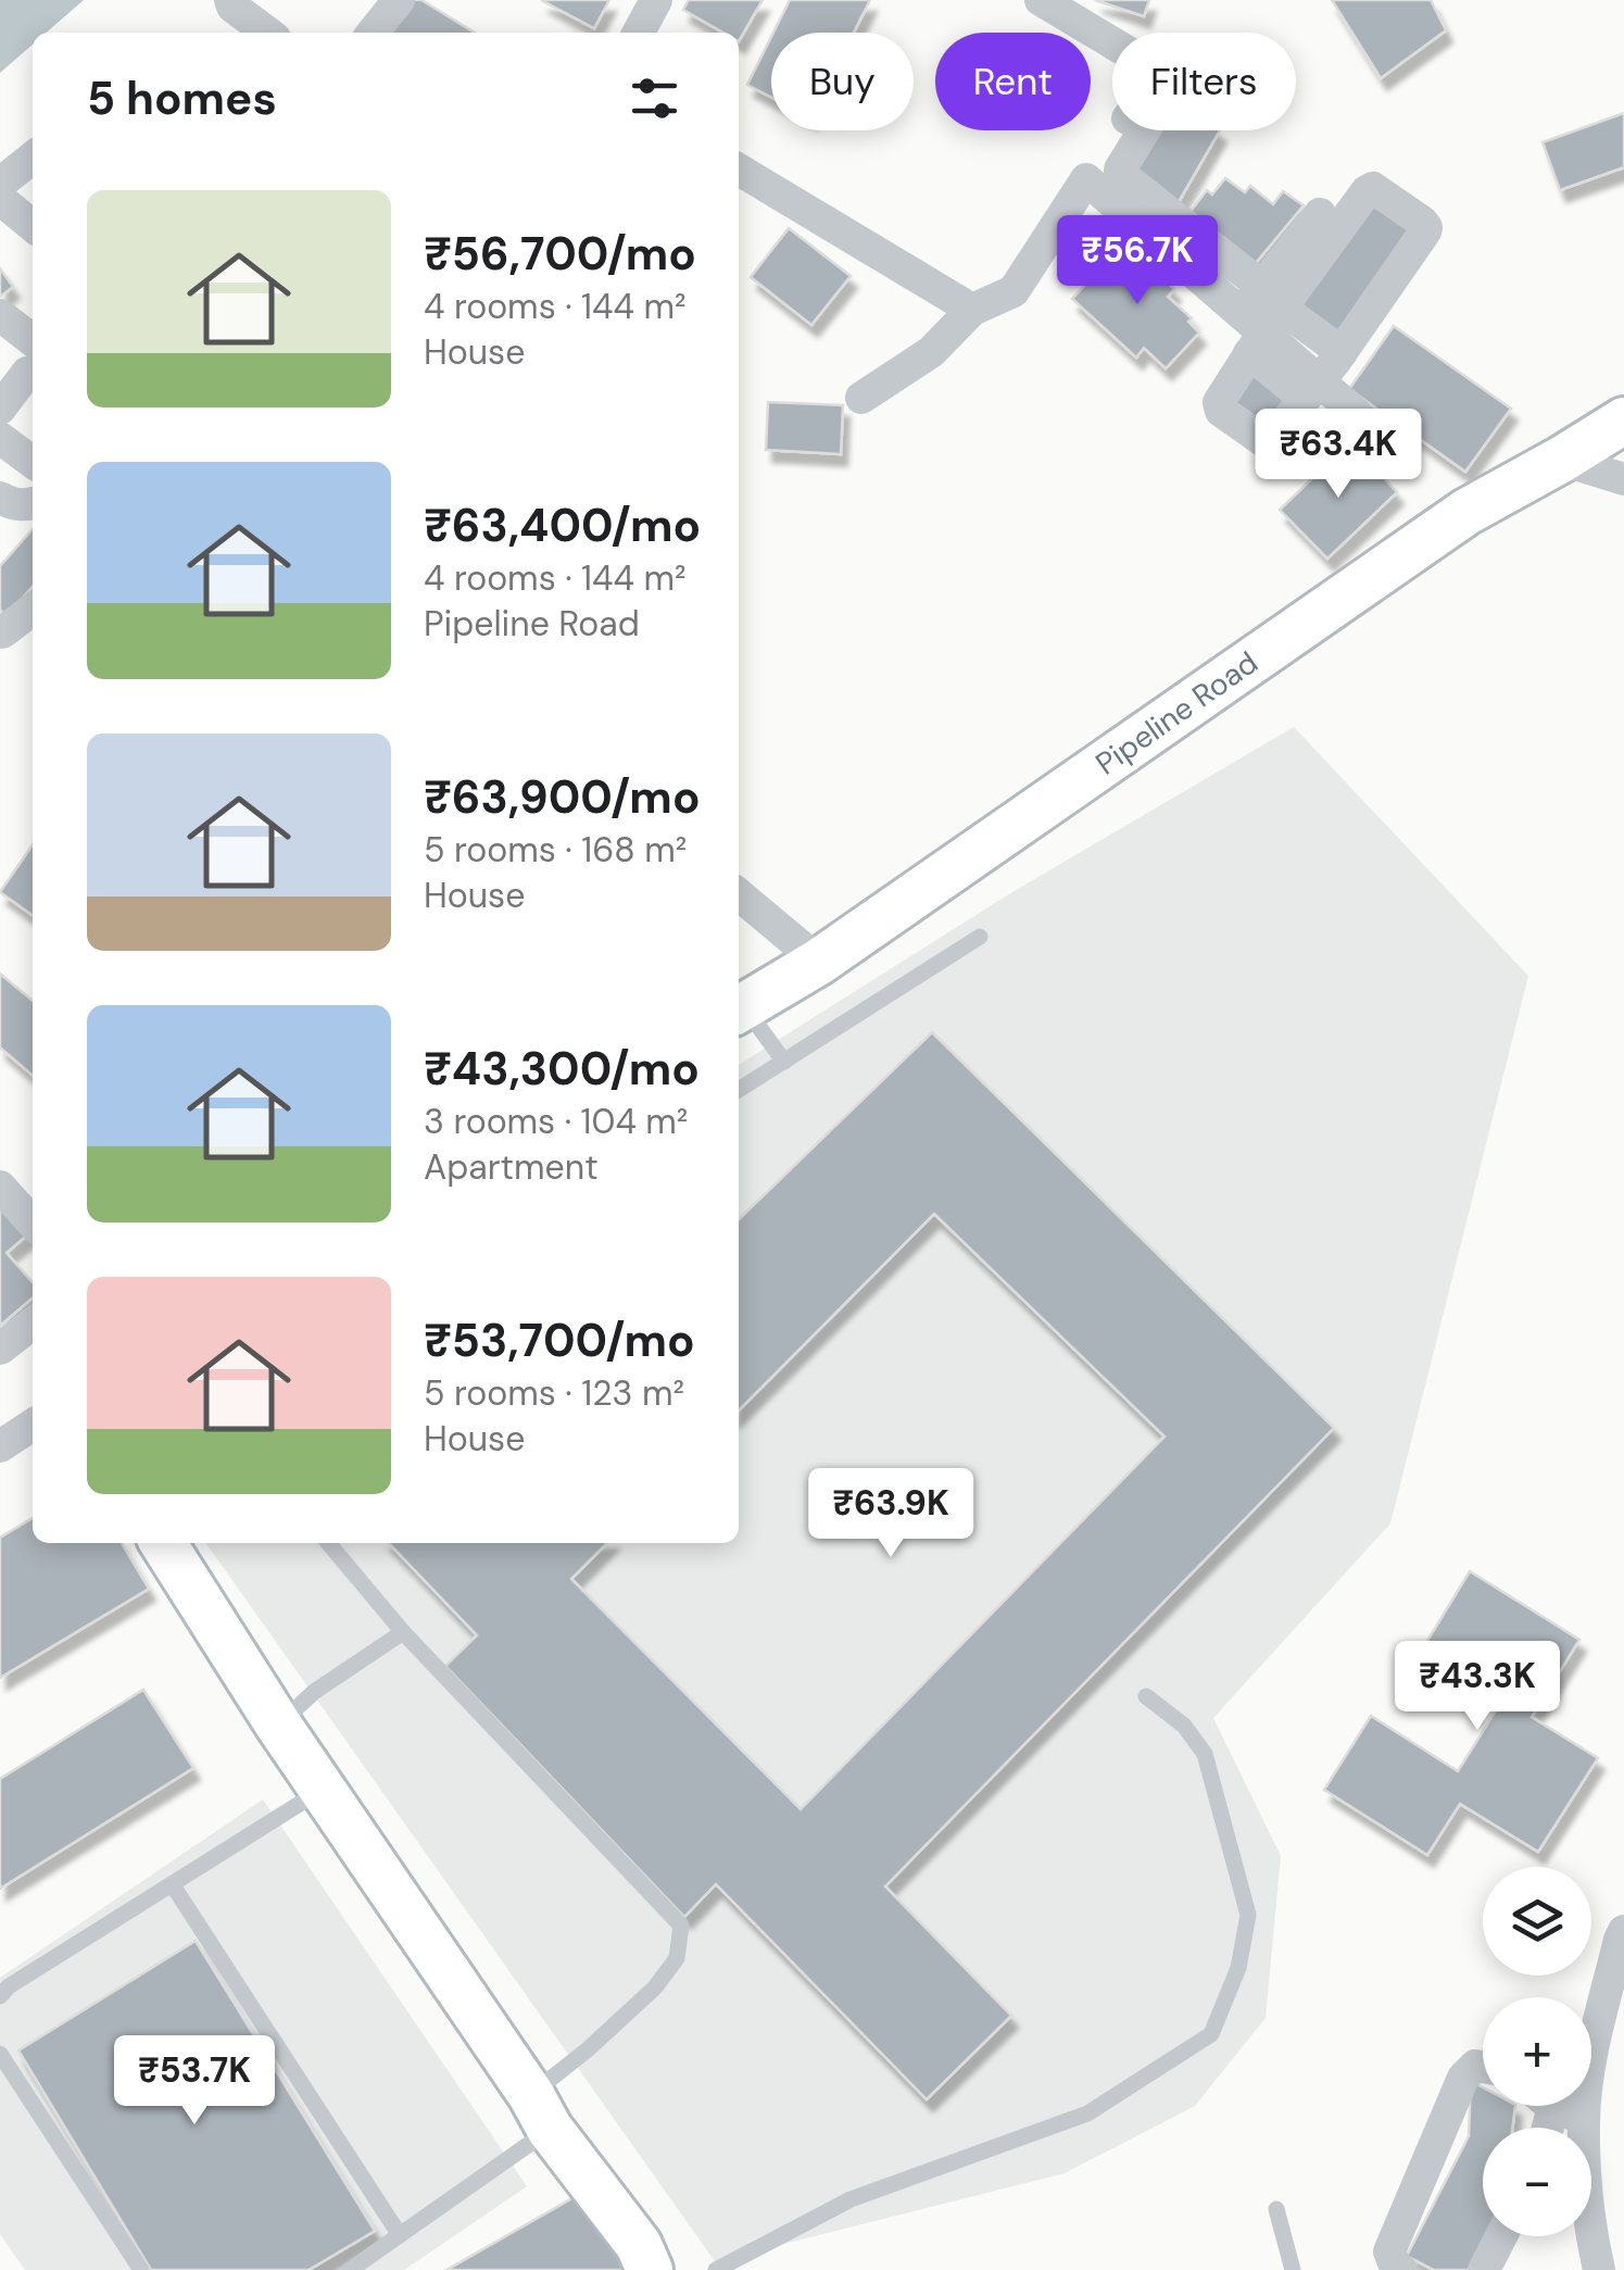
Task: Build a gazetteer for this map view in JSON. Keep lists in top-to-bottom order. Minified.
{"streets":{"street":["Pipeline Road"]},"page":{"chip":["Buy","Rent","Filters"],"heading":"5 homes","list":[{"name":"₹56,700/mo","note":"4 rooms · 144 m² · House"},{"name":"₹63,400/mo","note":"4 rooms · 144 m² · Pipeline Road"},{"name":"₹63,900/mo","note":"5 rooms · 168 m² · House"},{"name":"₹43,300/mo","note":"3 rooms · 104 m² · Apartment"},{"name":"₹53,700/mo","note":"5 rooms · 123 m² · House"}],"price":["₹56.7K","₹63.4K","₹63.9K","₹43.3K","₹53.7K"],"map_buttons":["+","−"]}}
